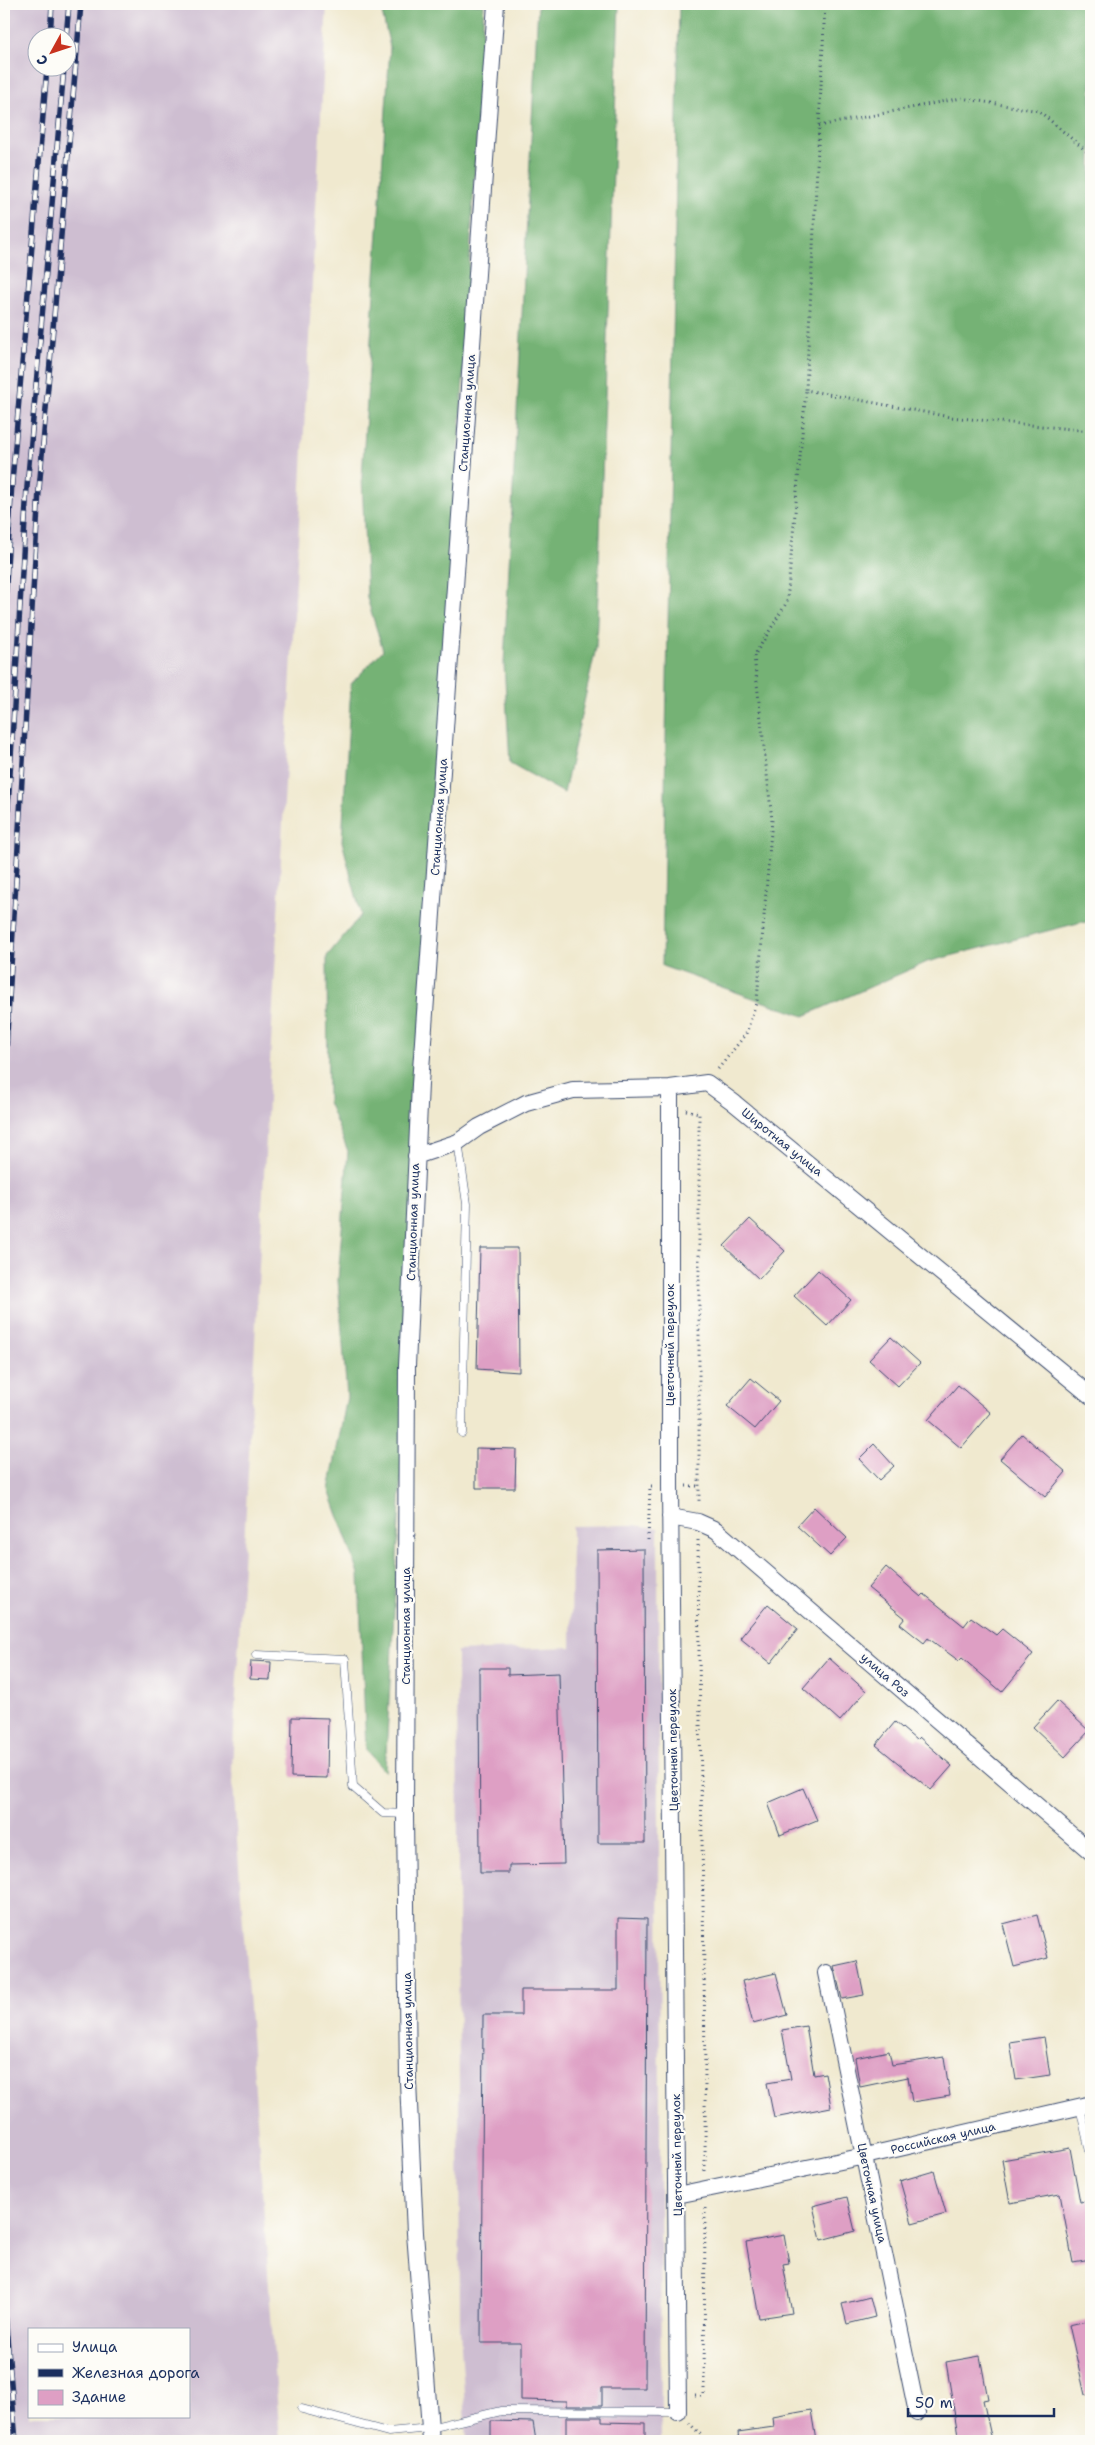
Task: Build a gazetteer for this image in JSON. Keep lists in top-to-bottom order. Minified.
{"streets":{"street":["Станционная улица","Широтная улица","Цветочный переулок","улица Роз","Российская улица","Цветочная улица"]},"crossings":[["Цветочный переулок","улица Роз"],["Цветочный переулок","Российская улица"],["Российская улица","Цветочная улица"]],"legend":["Улица","Железная дорога","Здание"],"scale_bar":"50 m","north":"bottom left"}
